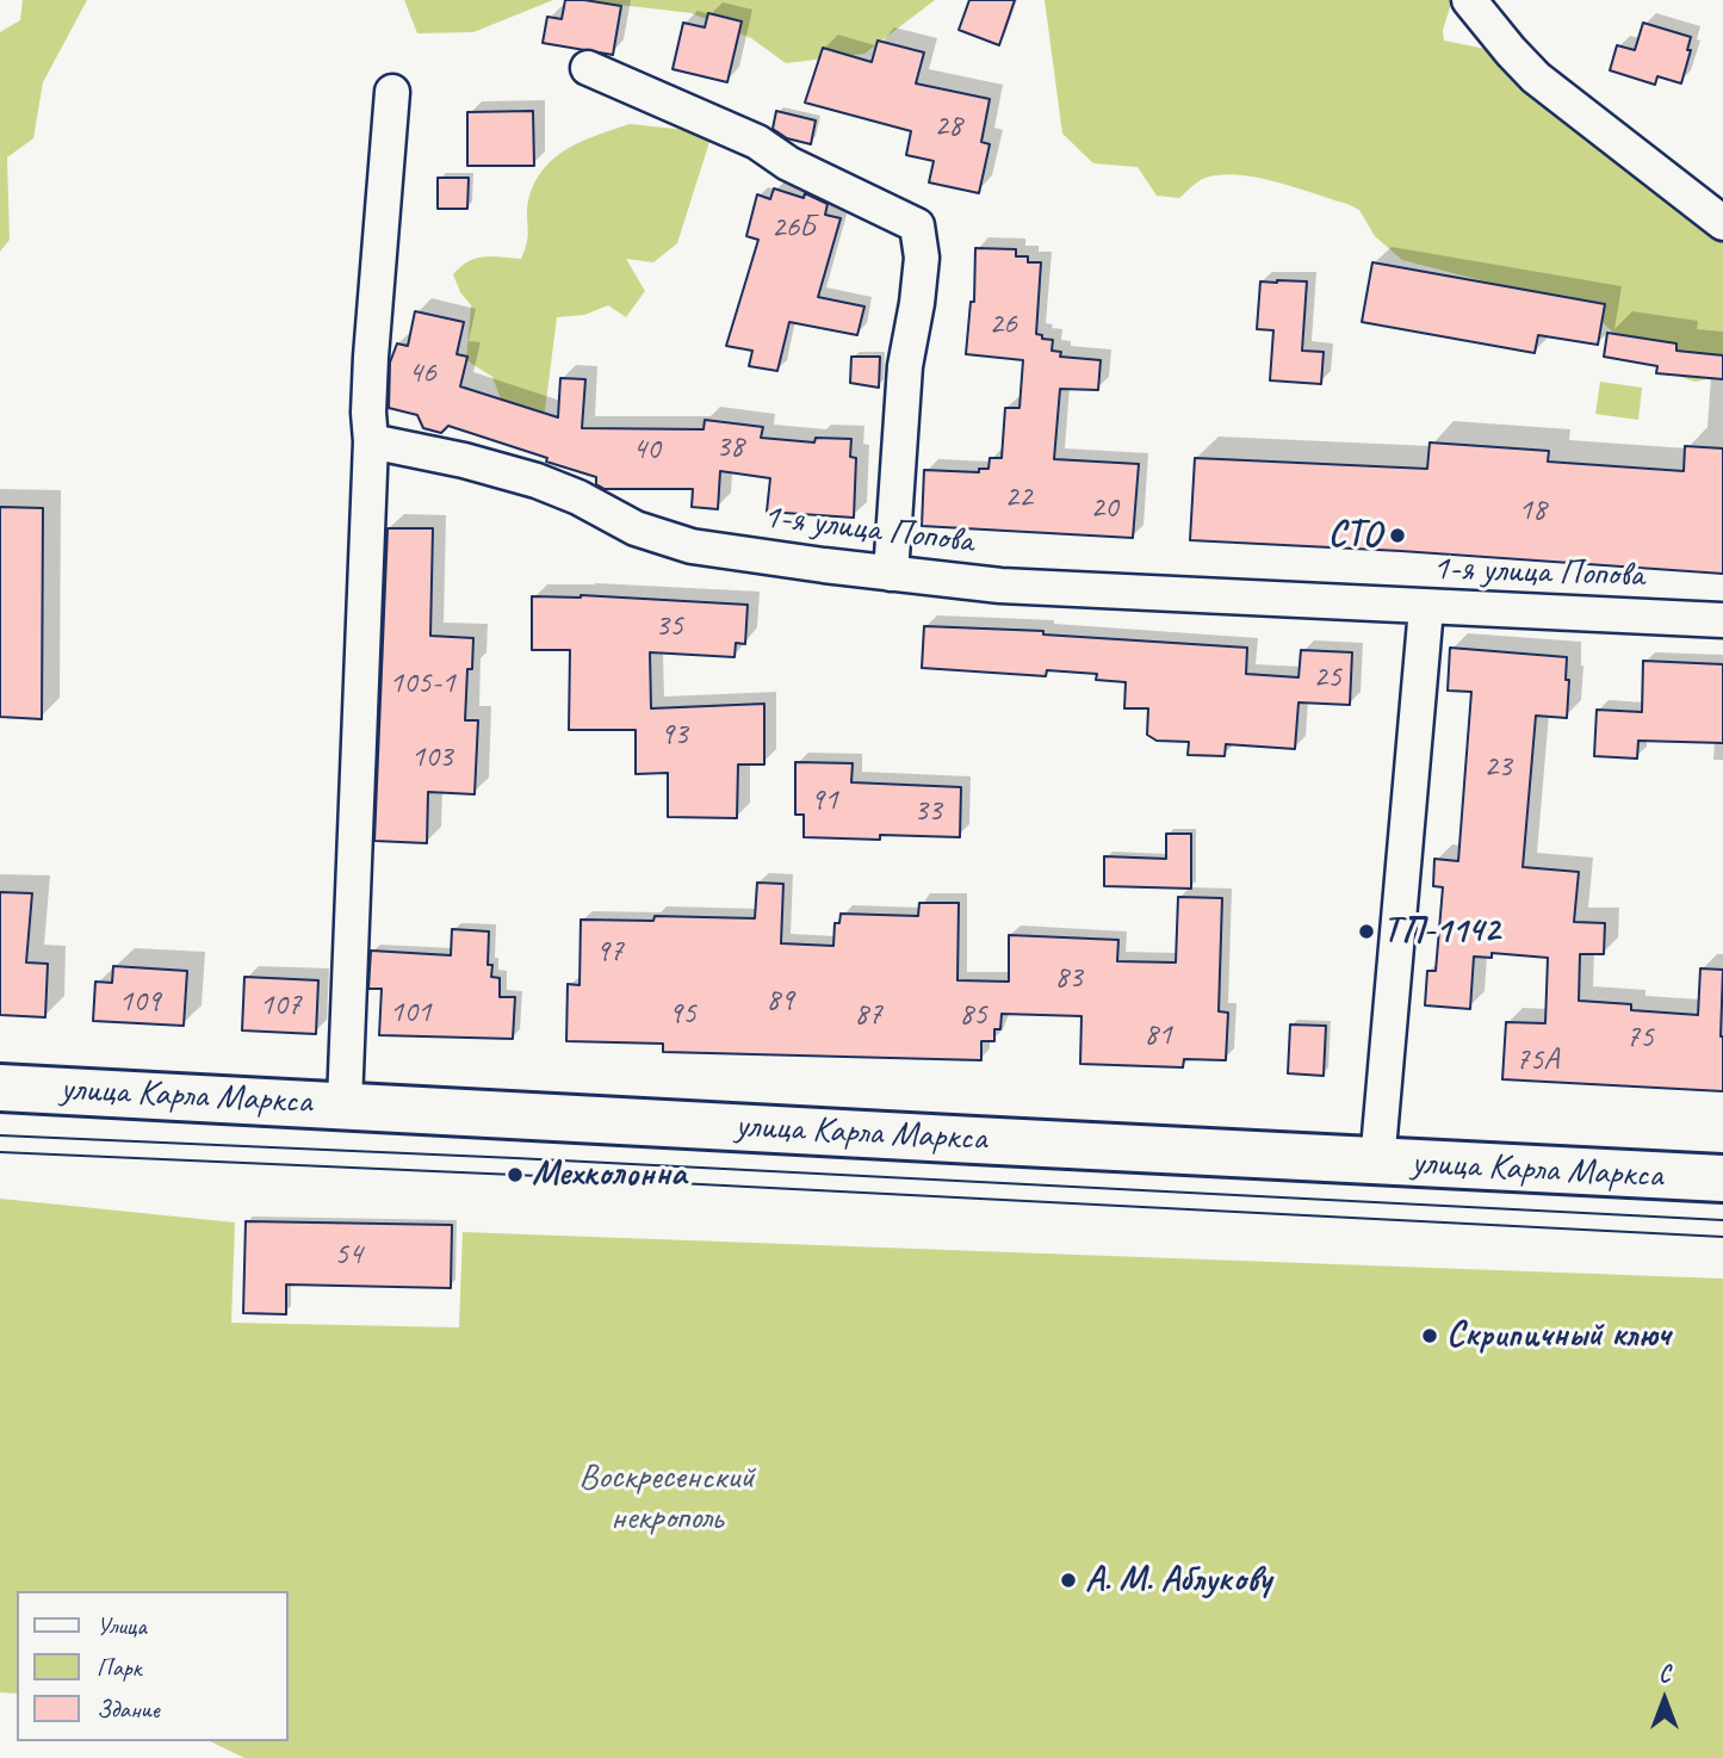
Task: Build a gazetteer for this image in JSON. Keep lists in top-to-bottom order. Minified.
{"streets":{"main road":["улица Карла Маркса"],"street":["1-я улица Попова"]},"parks":["Воскресенский некрополь"],"places":["СТО","ТП-1142","Мехколонна","Скрипичный ключ","А. М. Аблукову"],"house_numbers":["28","26Б","26","46","38","40","22","20","18","35","25","105-1","93","103","23","91","33","97","83","89","109","107","101","95","87","85","81","75","75А","54"],"legend":["Улица","Парк","Здание"],"north":"top"}
